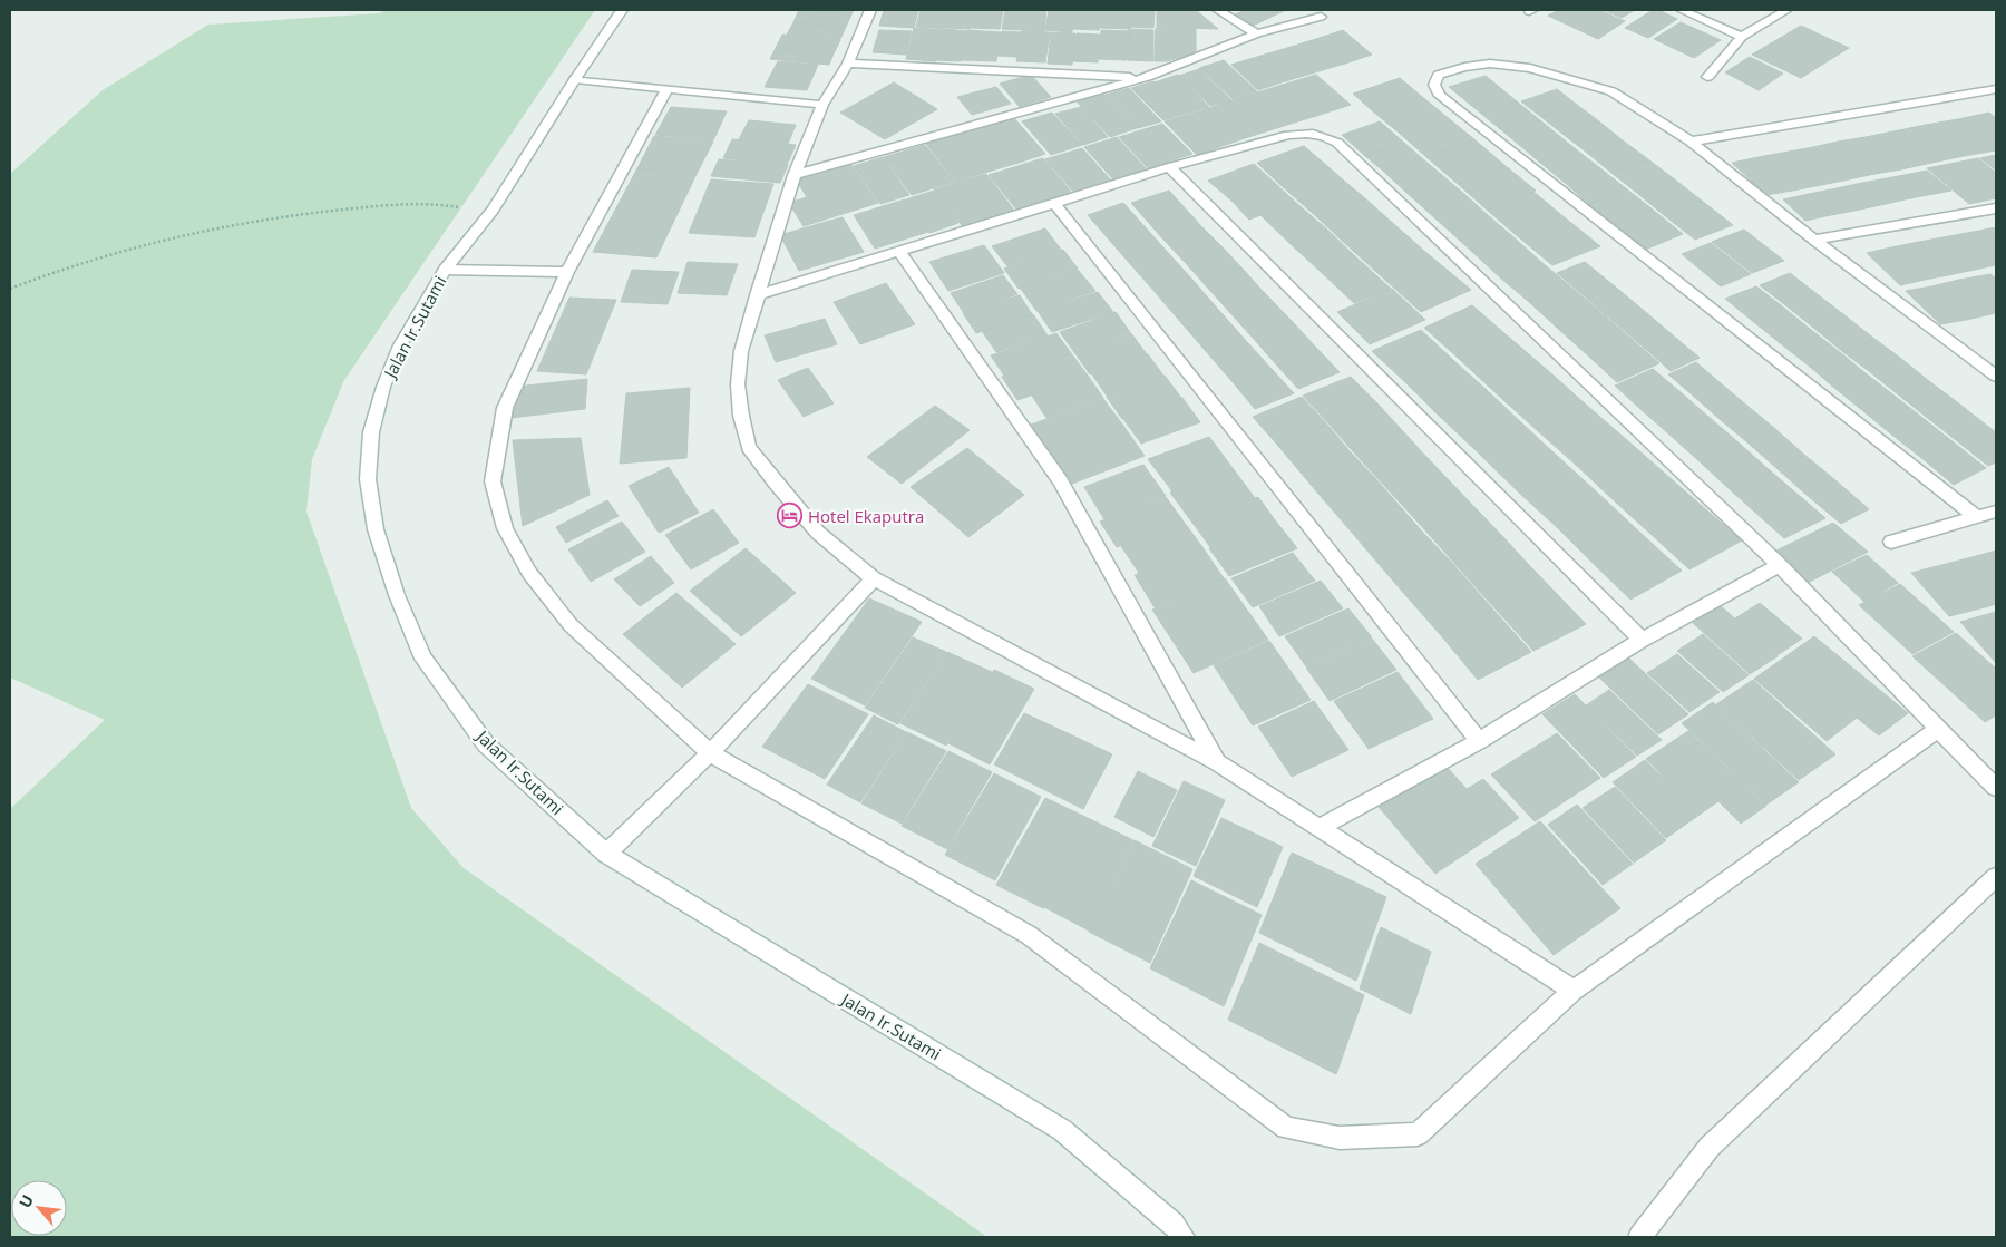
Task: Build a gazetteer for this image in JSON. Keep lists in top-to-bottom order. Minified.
{"streets":{"street":["Jalan Ir.Sutami"]},"places":{"hotel":["Hotel Ekaputra"]},"north":"top left"}
